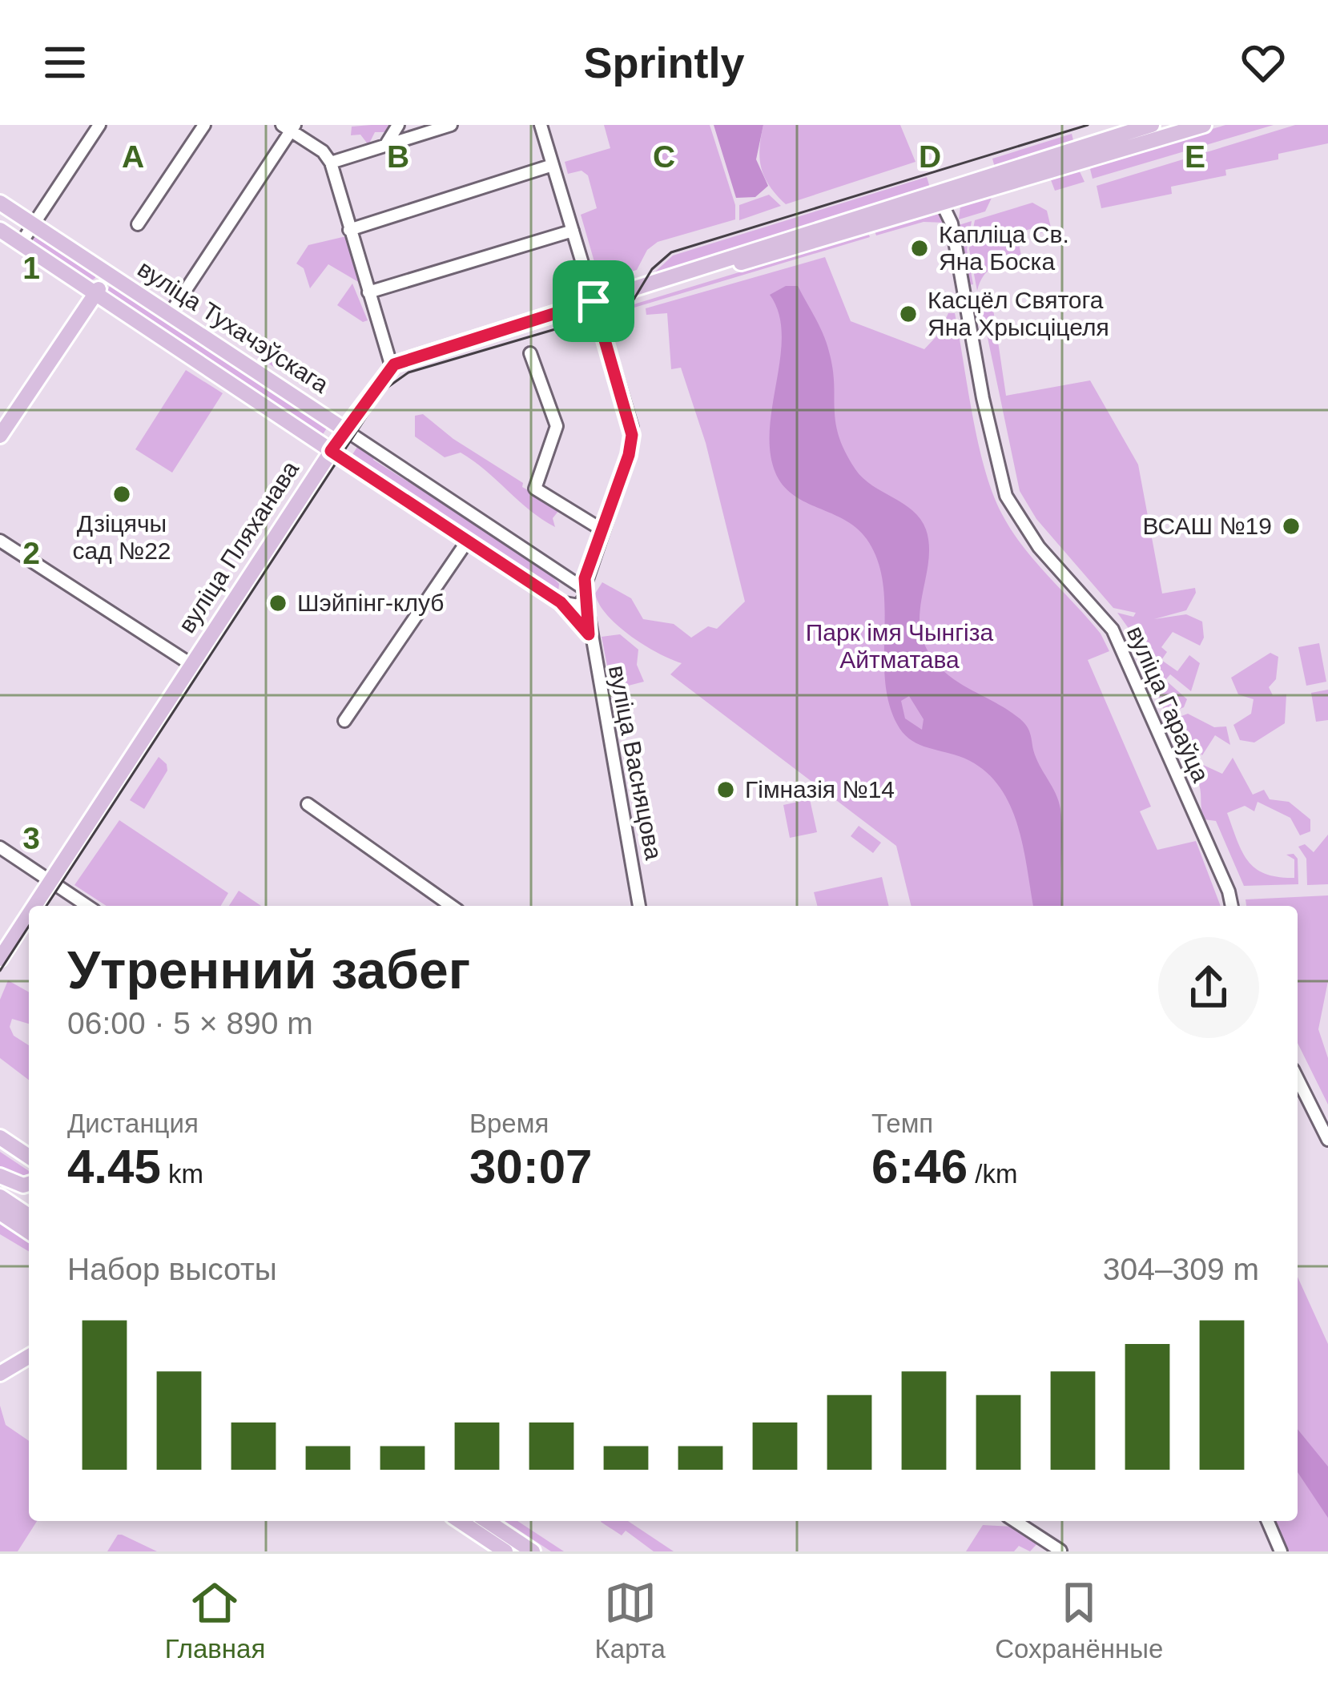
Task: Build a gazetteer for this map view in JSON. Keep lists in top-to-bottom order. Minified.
{"streets":{"main road":["вуліца Тухачэўскага","вуліца Пляханава"],"street":["вуліца Гараўца","вуліца Васняцова"]},"crossings":[["вуліца Тухачэўскага","вуліца Пляханава"],["вуліца Тухачэўскага","вуліца Васняцова"]],"parks":["Парк імя Чынгіза Айтматава"],"places":["Капліца Св. Яна Боска","Касцёл Святога Яна Хрысціцеля","Дзіцячы сад №22","ВСАШ №19","Шэйпінг-клуб","Гімназія №14"],"page":{"header":"Sprintly","heading":["Утренний забег","06:00 · 5 × 890 m"],"stats":[["Дистанция","4.45 km"],["Время","30:07"],["Темп","6:46 /km"]],"chart":["Набор высоты","304–309 m"],"tabs":["Главная","Карта","Сохранённые"]},"grid":{"columns":["A","B","C","D","E"],"rows":["1","2","3"]}}
